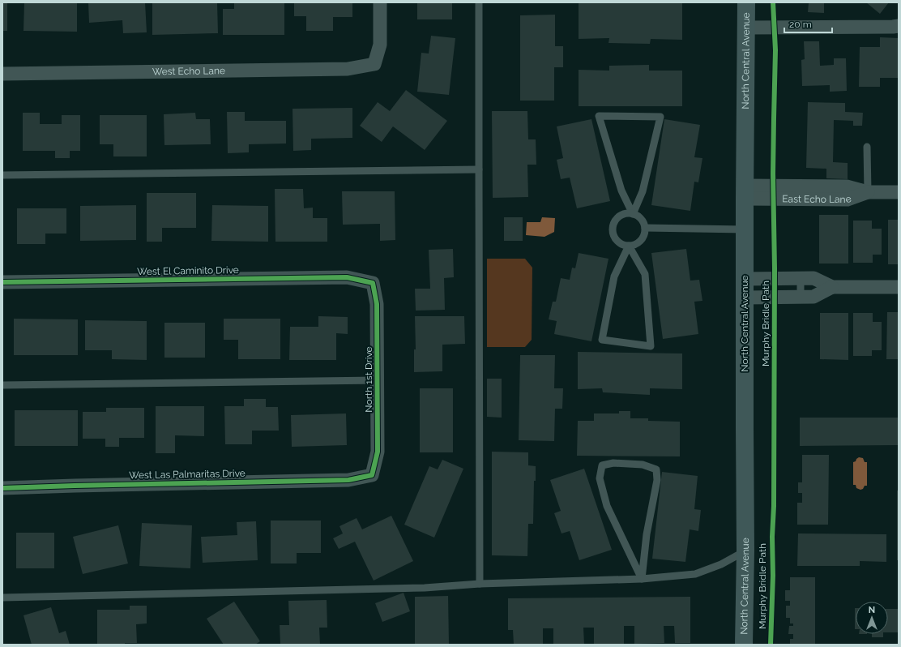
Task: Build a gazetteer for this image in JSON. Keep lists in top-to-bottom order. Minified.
{"streets":{"main road":["North Central Avenue"],"street":["West Echo Lane","East Echo Lane","West El Caminito Drive","North 1st Drive","West Las Palmaritas Drive"],"cycle path":["Murphy Bridle Path"]},"crossings":[["North Central Avenue","East Echo Lane"],["East Echo Lane","Murphy Bridle Path"],["West El Caminito Drive","North 1st Drive"],["North 1st Drive","West Las Palmaritas Drive"]],"scale_bar":"20 m","north":"top"}
